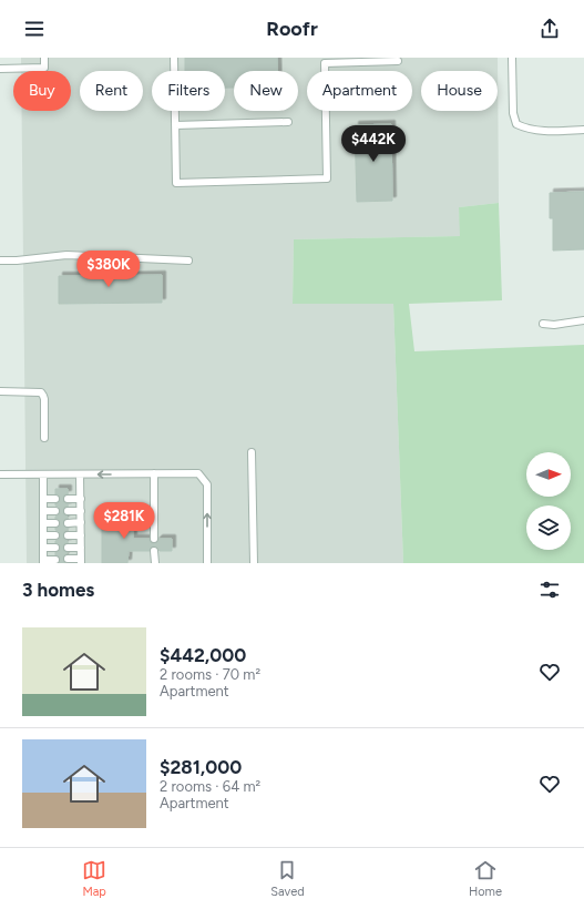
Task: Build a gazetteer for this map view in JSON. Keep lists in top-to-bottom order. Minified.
{"north":"right","page":{"header":"Roofr","chip":["Buy","Rent","Filters","New","Apartment","House"],"price":["$442K","$380K","$281K"],"heading":"3 homes","list":[{"name":"$442,000","note":"2 rooms · 70 m² · Apartment"},{"name":"$281,000","note":"2 rooms · 64 m² · Apartment"}],"tabs":["Map","Saved","Home"]}}
